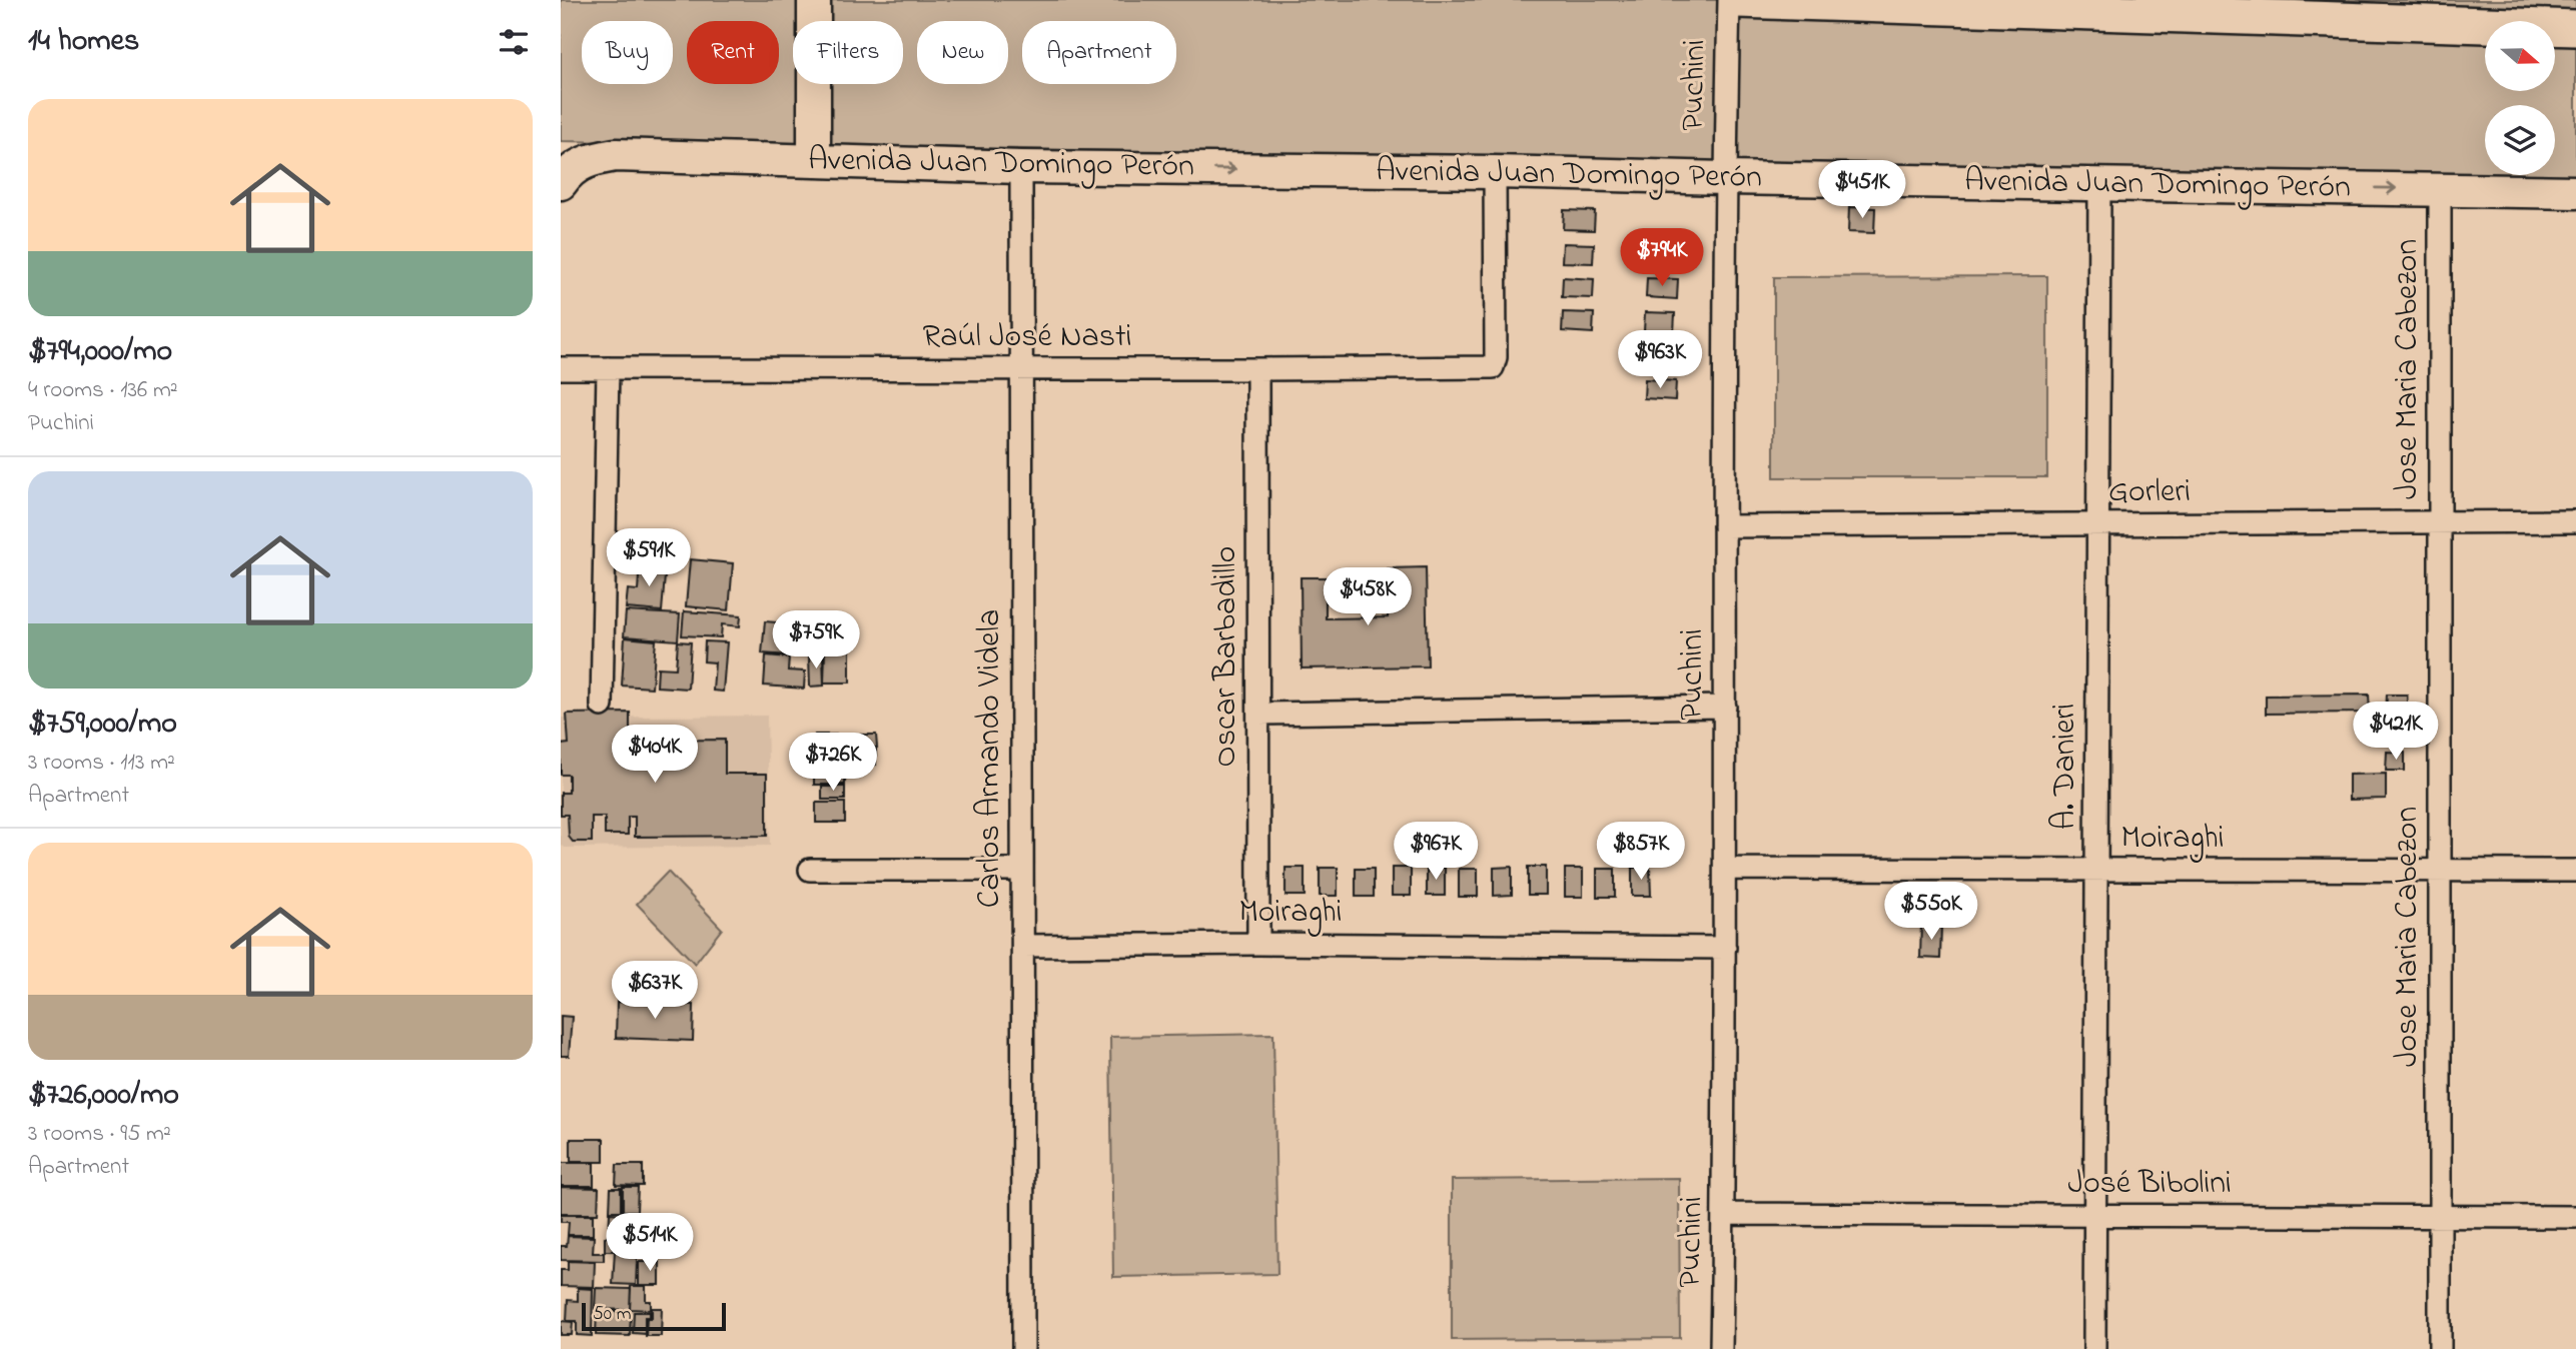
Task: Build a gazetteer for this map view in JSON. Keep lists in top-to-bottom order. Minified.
{"streets":{"main road":["Avenida Juan Domingo Perón"],"street":["Puchini","Raúl José Nasti","Jose Maria Cabezon","Gorleri","Oscar Barbadillo","Carlos Armando Videla","A. Danieri","Moiraghi","José Bibolini"]},"crossings":[["Puchini","Avenida Juan Domingo Perón"],["Puchini","Gorleri"],["Puchini","Moiraghi"],["Puchini","José Bibolini"],["Avenida Juan Domingo Perón","Raúl José Nasti"],["Avenida Juan Domingo Perón","Jose Maria Cabezon"],["Avenida Juan Domingo Perón","Carlos Armando Videla"],["Avenida Juan Domingo Perón","A. Danieri"],["Raúl José Nasti","Oscar Barbadillo"],["Raúl José Nasti","Carlos Armando Videla"],["Jose Maria Cabezon","Gorleri"],["Jose Maria Cabezon","Moiraghi"],["Jose Maria Cabezon","José Bibolini"],["Gorleri","A. Danieri"],["Oscar Barbadillo","Moiraghi"],["Carlos Armando Videla","Moiraghi"],["A. Danieri","Moiraghi"],["A. Danieri","José Bibolini"]],"scale_bar":"50 m","north":"right","page":{"heading":"14 homes","chip":["Buy","Rent","Filters","New","Apartment"],"list":[{"name":"$794,000/mo","note":"4 rooms · 136 m² · Puchini"},{"name":"$759,000/mo","note":"3 rooms · 113 m² · Apartment"},{"name":"$726,000/mo","note":"3 rooms · 95 m² · Apartment"}],"price":["$451K","$794K","$963K","$591K","$458K","$759K","$421K","$404K","$726K","$967K","$857K","$550K","$637K","$514K"],"scale":"50 m"}}
